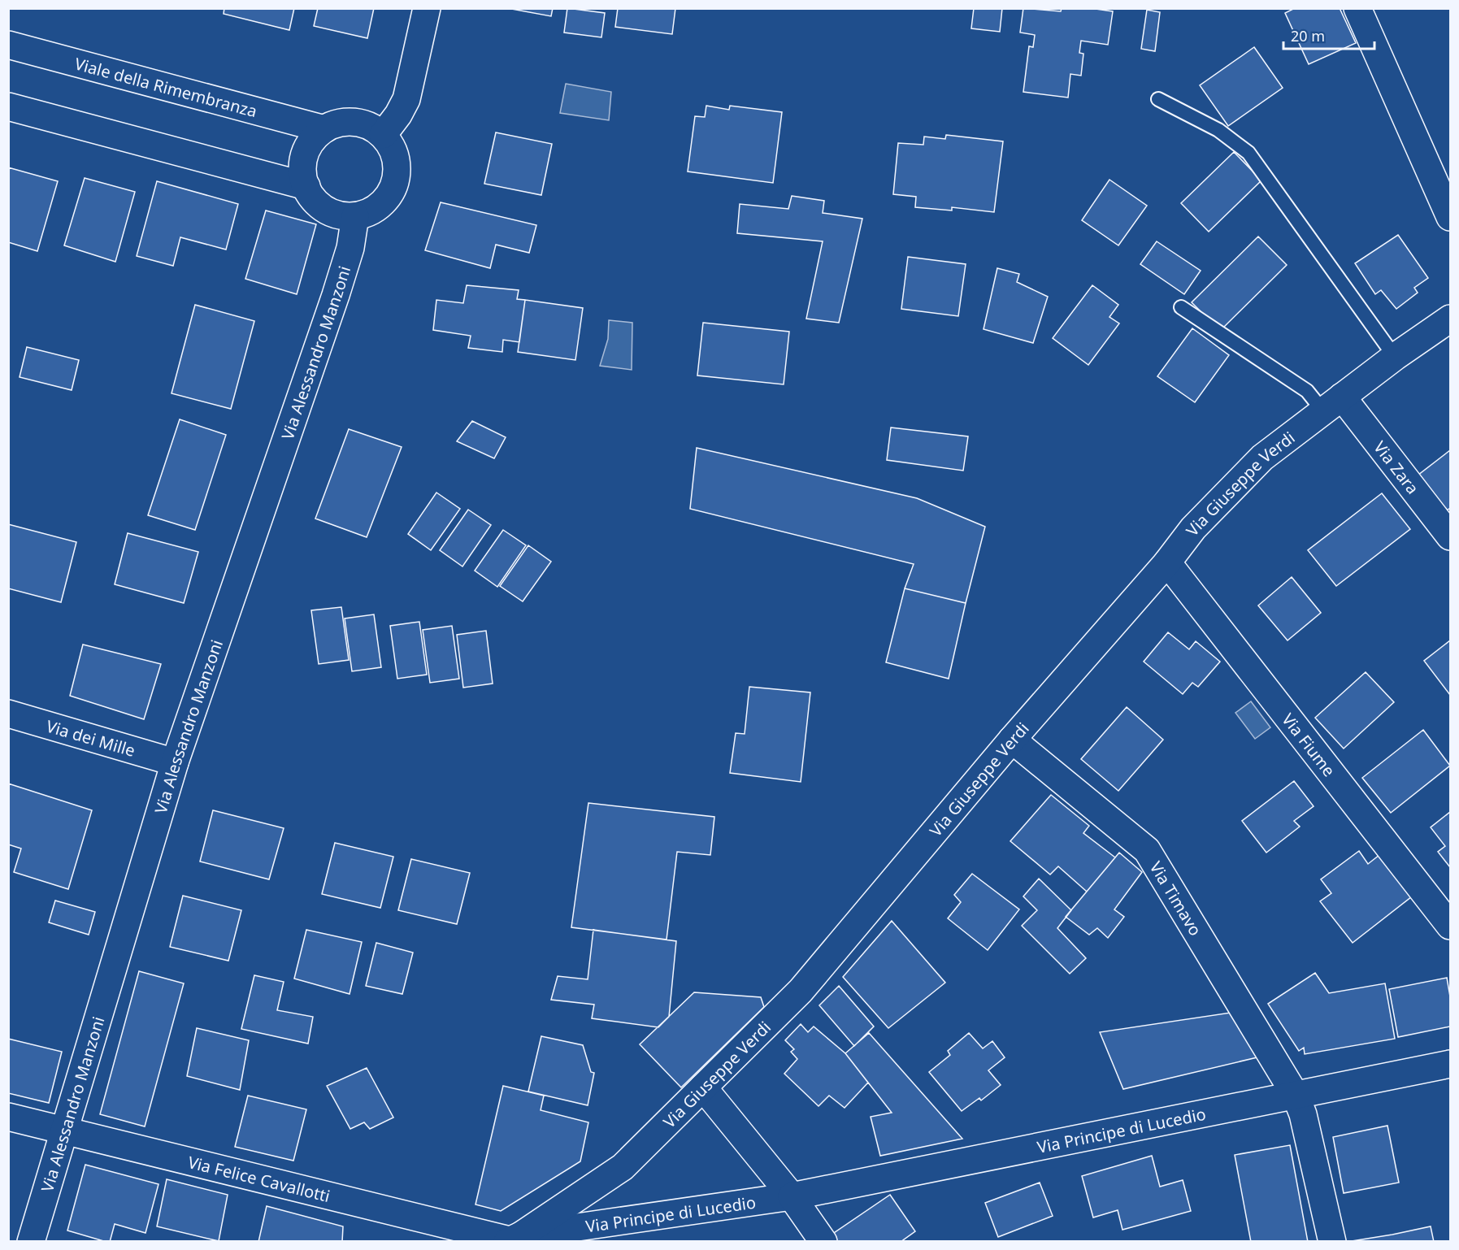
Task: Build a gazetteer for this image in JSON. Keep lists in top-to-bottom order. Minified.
{"streets":{"street":["Viale della Rimembranza","Via Alessandro Manzoni","Via Zara","Via Giuseppe Verdi","Via dei Mille","Via Fiume","Via Timavo","Via Principe di Lucedio","Via Felice Cavallotti"]},"crossings":[["Viale della Rimembranza","Via Alessandro Manzoni"],["Via Alessandro Manzoni","Via dei Mille"],["Via Alessandro Manzoni","Via Felice Cavallotti"],["Via Zara","Via Giuseppe Verdi"],["Via Giuseppe Verdi","Via Fiume"],["Via Giuseppe Verdi","Via Timavo"],["Via Giuseppe Verdi","Via Principe di Lucedio"],["Via Giuseppe Verdi","Via Felice Cavallotti"],["Via Timavo","Via Principe di Lucedio"],["Via Principe di Lucedio","Via Felice Cavallotti"]],"scale_bar":"20 m"}
